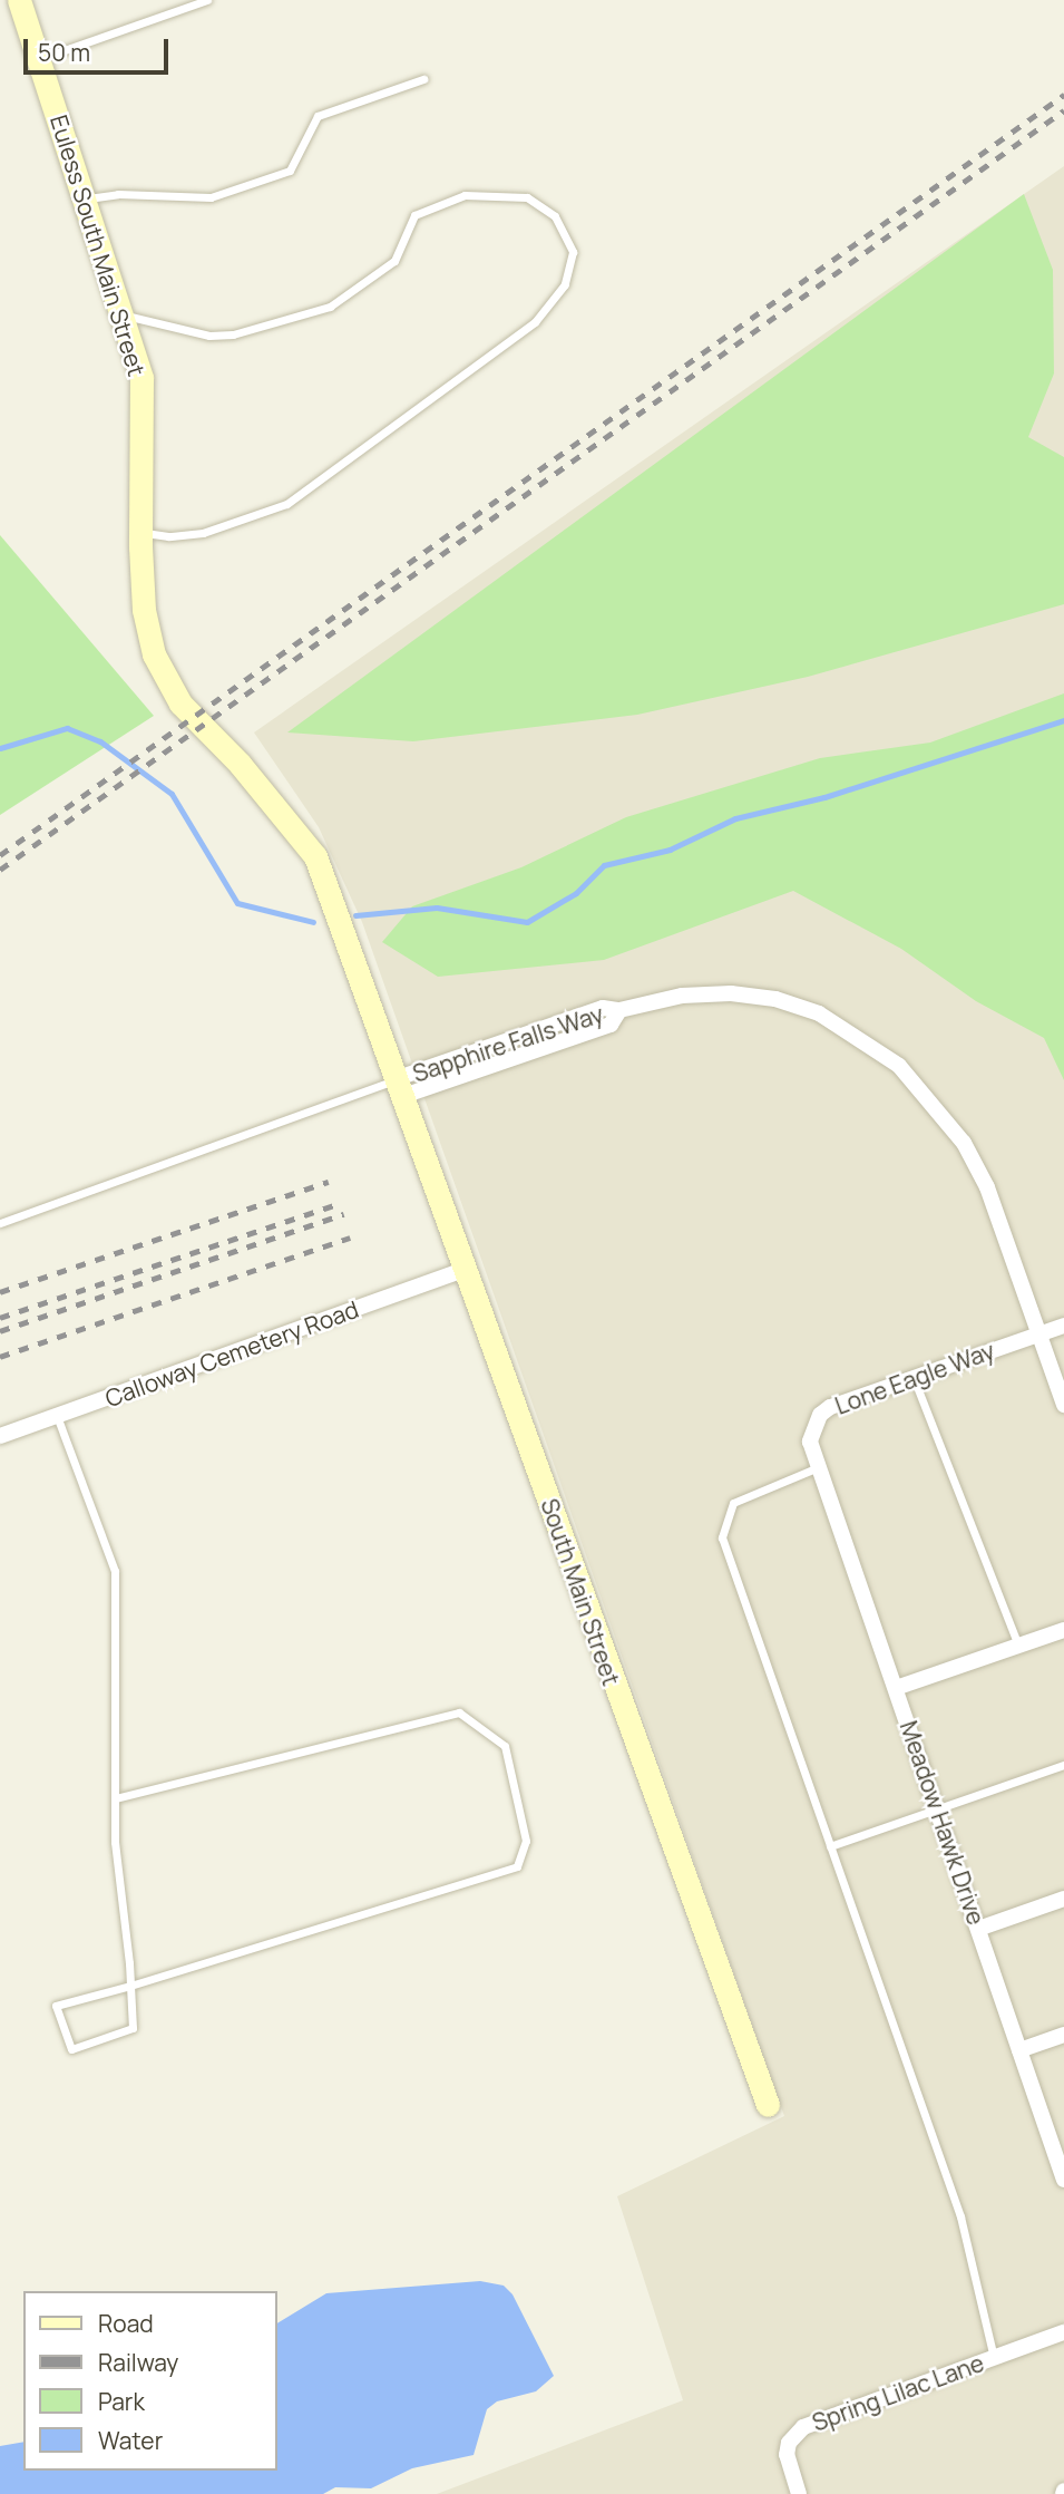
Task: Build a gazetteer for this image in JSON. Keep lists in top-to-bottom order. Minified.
{"streets":{"street":["Euless South Main Street","Sapphire Falls Way","Calloway Cemetery Road","Lone Eagle Way","South Main Street","Meadow Hawk Drive","Spring Lilac Lane"]},"crossings":[["Euless South Main Street","Sapphire Falls Way"],["Euless South Main Street","South Main Street"],["Sapphire Falls Way","Lone Eagle Way"],["Sapphire Falls Way","South Main Street"],["Calloway Cemetery Road","South Main Street"],["Lone Eagle Way","Meadow Hawk Drive"]],"legend":["Road","Railway","Park","Water"],"scale_bar":"50 m"}
